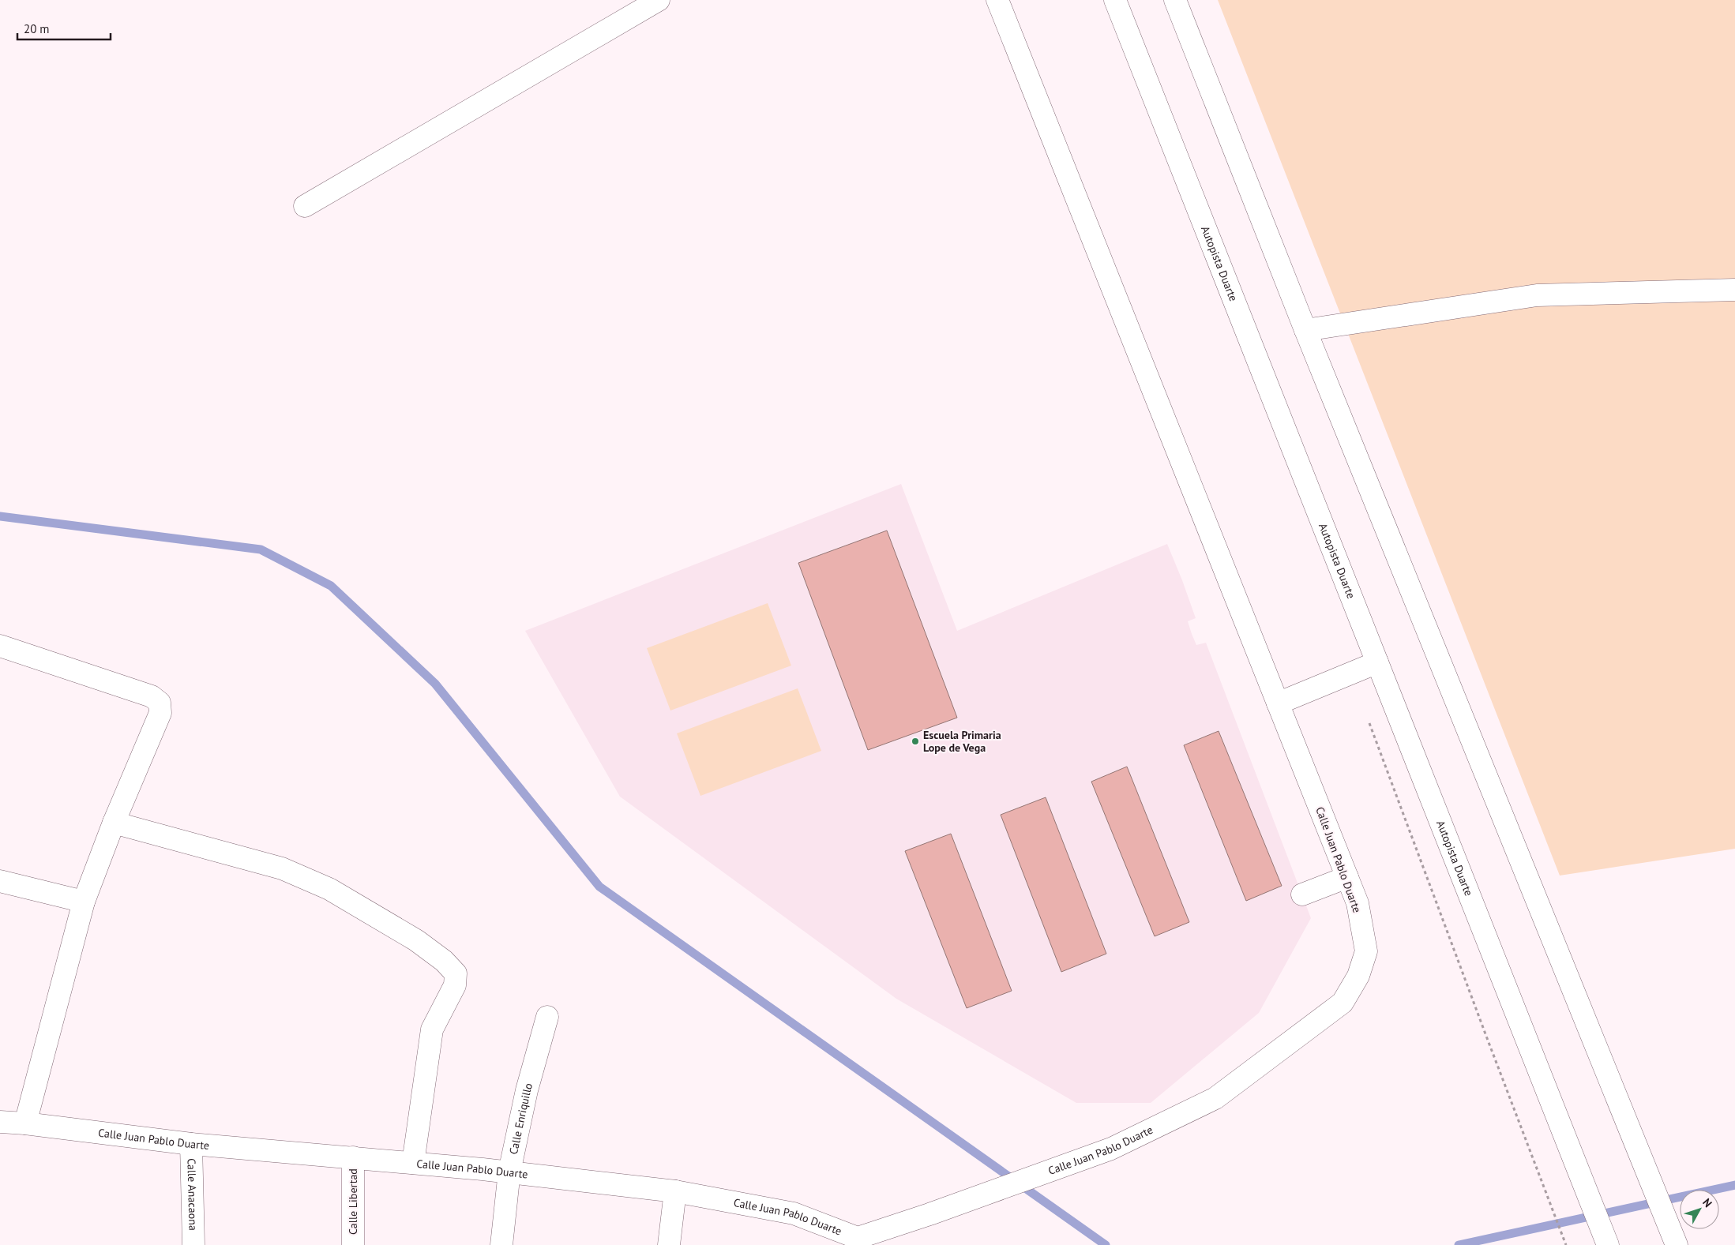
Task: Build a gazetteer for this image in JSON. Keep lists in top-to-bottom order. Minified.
{"streets":{"main road":["Autopista Duarte","Calle Juan Pablo Duarte","Calle Enriquillo","Calle Anacaona","Calle Libertad"]},"crossings":[["Calle Juan Pablo Duarte","Calle Enriquillo"],["Calle Juan Pablo Duarte","Calle Anacaona"],["Calle Juan Pablo Duarte","Calle Libertad"]],"places":["Escuela Primaria Lope de Vega"],"scale_bar":"20 m","north":"top right"}
